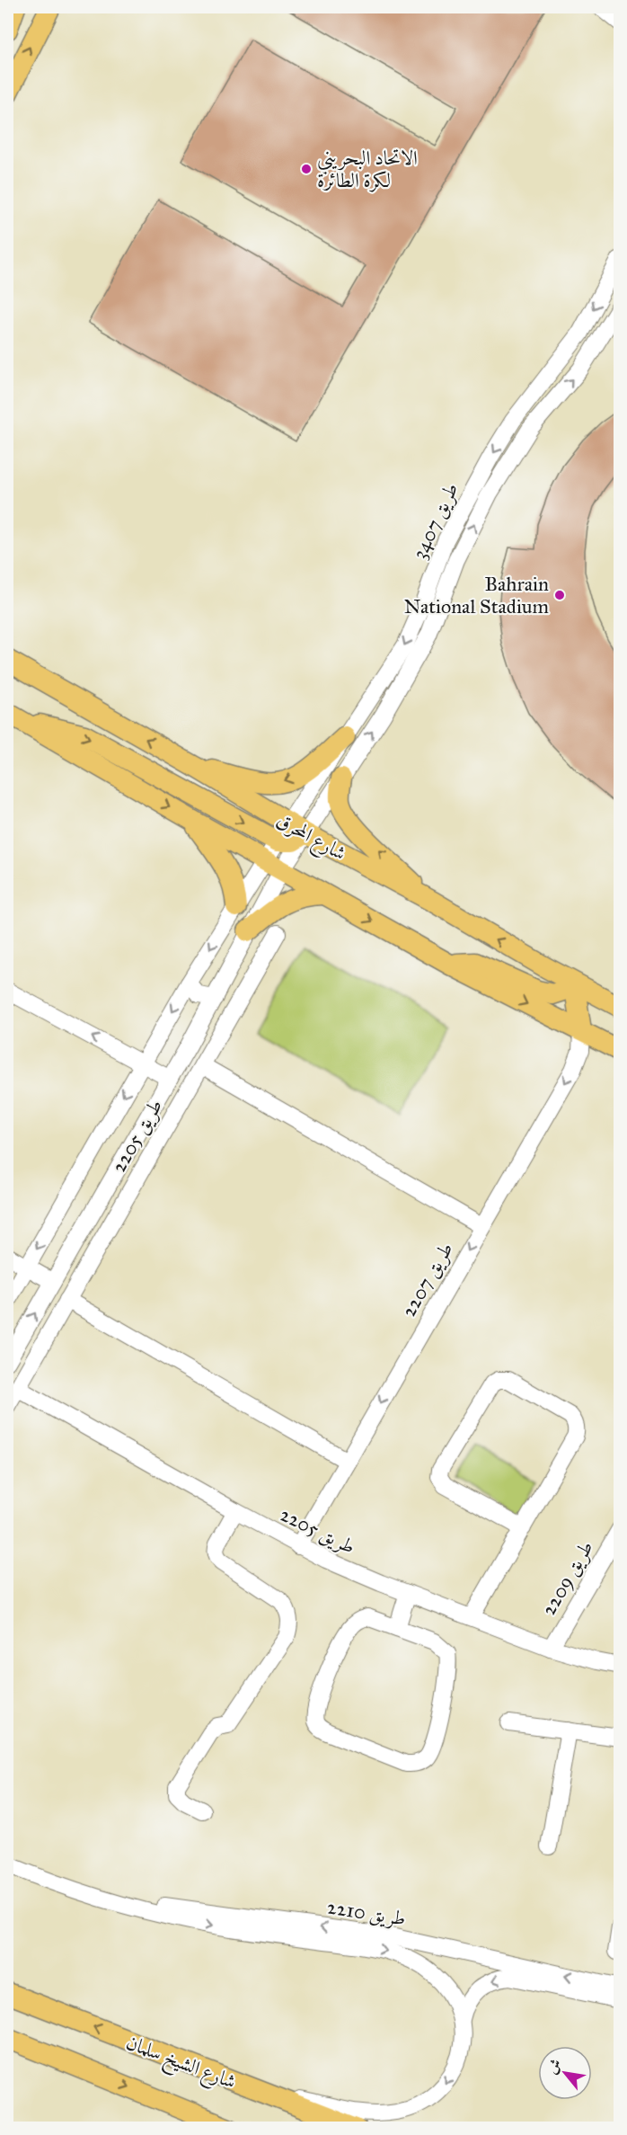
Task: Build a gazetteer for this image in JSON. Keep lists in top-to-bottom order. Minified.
{"streets":{"main road":["شارع المحرق","شارع الشيخ سلمان"],"street":["طريق 3407","طريق 2205","طريق 2207","طريق 2209","طريق 2210"]},"crossings":[["طريق 3407","شارع المحرق"],["طريق 2205","طريق 2207"],["طريق 2205","طريق 2209"],["طريق 2210","شارع الشيخ سلمان"]],"one_way":["طريق 2207"],"places":["الاتحاد البحريني لكرة الطائرة","Bahrain National Stadium"],"north":"top left"}
